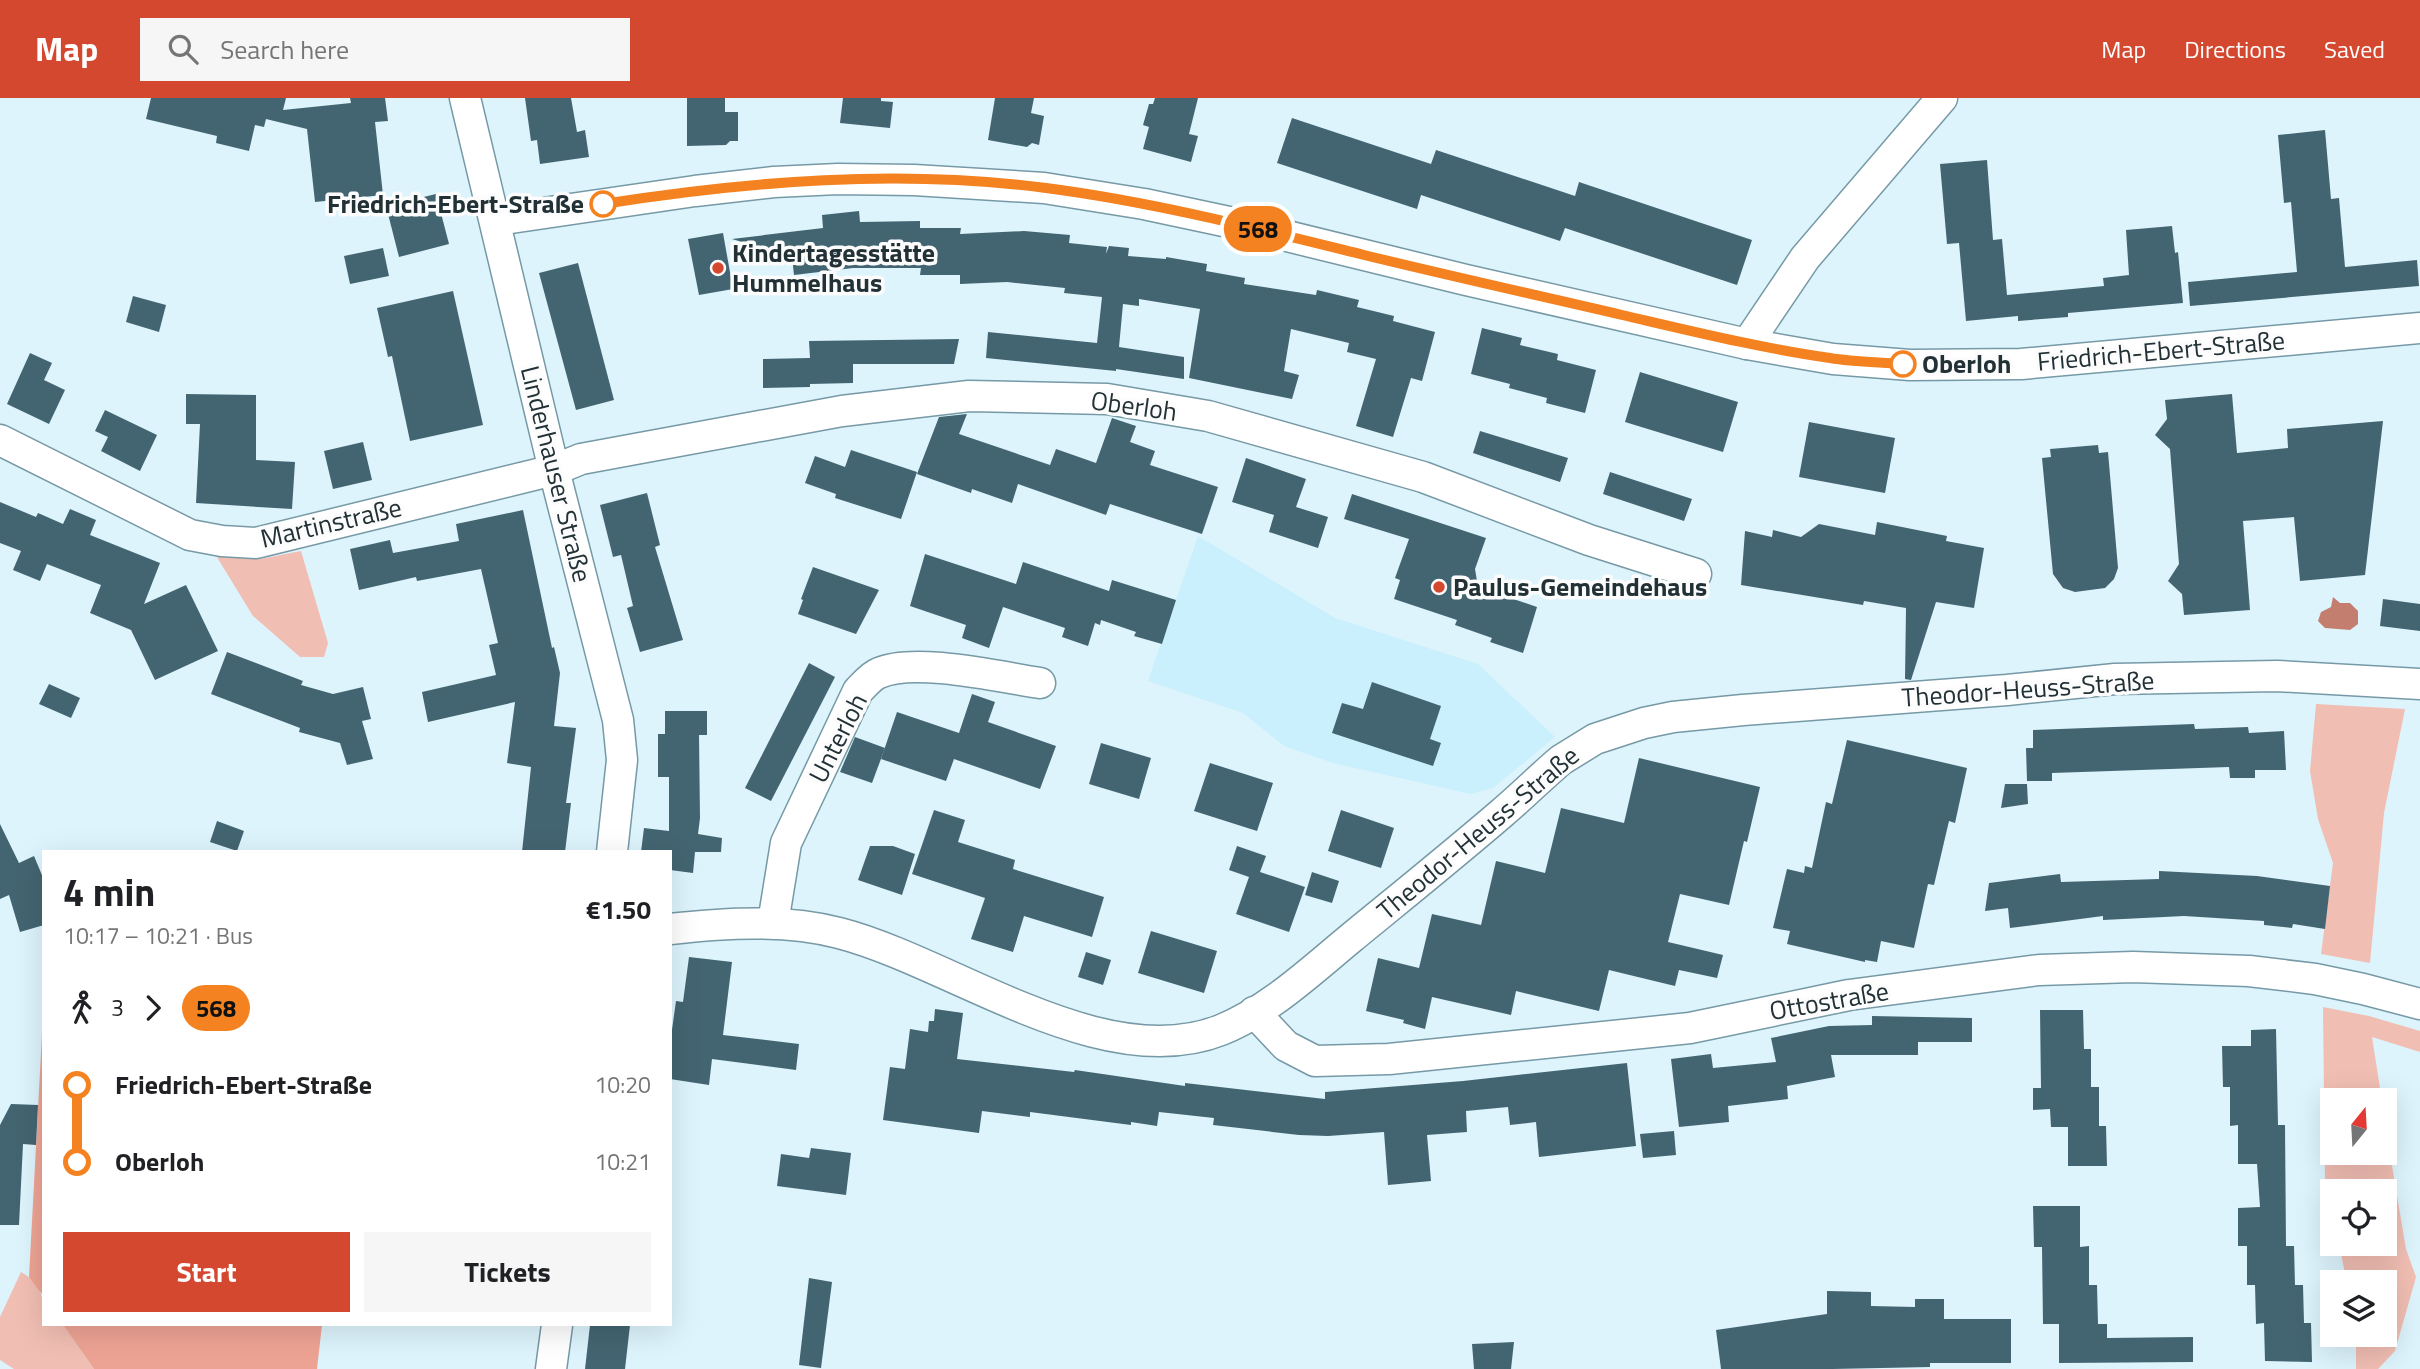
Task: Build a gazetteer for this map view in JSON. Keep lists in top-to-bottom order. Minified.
{"streets":{"street":["Friedrich-Ebert-Straße","Oberloh","Linderhauser Straße","Martinstraße","Theodor-Heuss-Straße","Unterloh","Ottostraße"]},"crossings":[["Friedrich-Ebert-Straße","Linderhauser Straße"],["Oberloh","Linderhauser Straße"],["Oberloh","Martinstraße"],["Linderhauser Straße","Martinstraße"],["Theodor-Heuss-Straße","Unterloh"],["Theodor-Heuss-Straße","Ottostraße"]],"places":["Friedrich-Ebert-Straße","Kindertagesstätte Hummelhaus","Oberloh","Paulus-Gemeindehaus"],"lines":["bus line 568"],"north":"top","page":{"header":"Map","search":"Search here","nav":["Map","Directions","Saved"],"on_map":"568","heading":["4 min","10:17 – 10:21 · Bus","€1.50"],"legs":["3","568"],"list":[{"name":"Friedrich-Ebert-Straße","value":"10:20"},{"name":"Oberloh","value":"10:21"}],"buttons":["Start","Tickets"]}}
